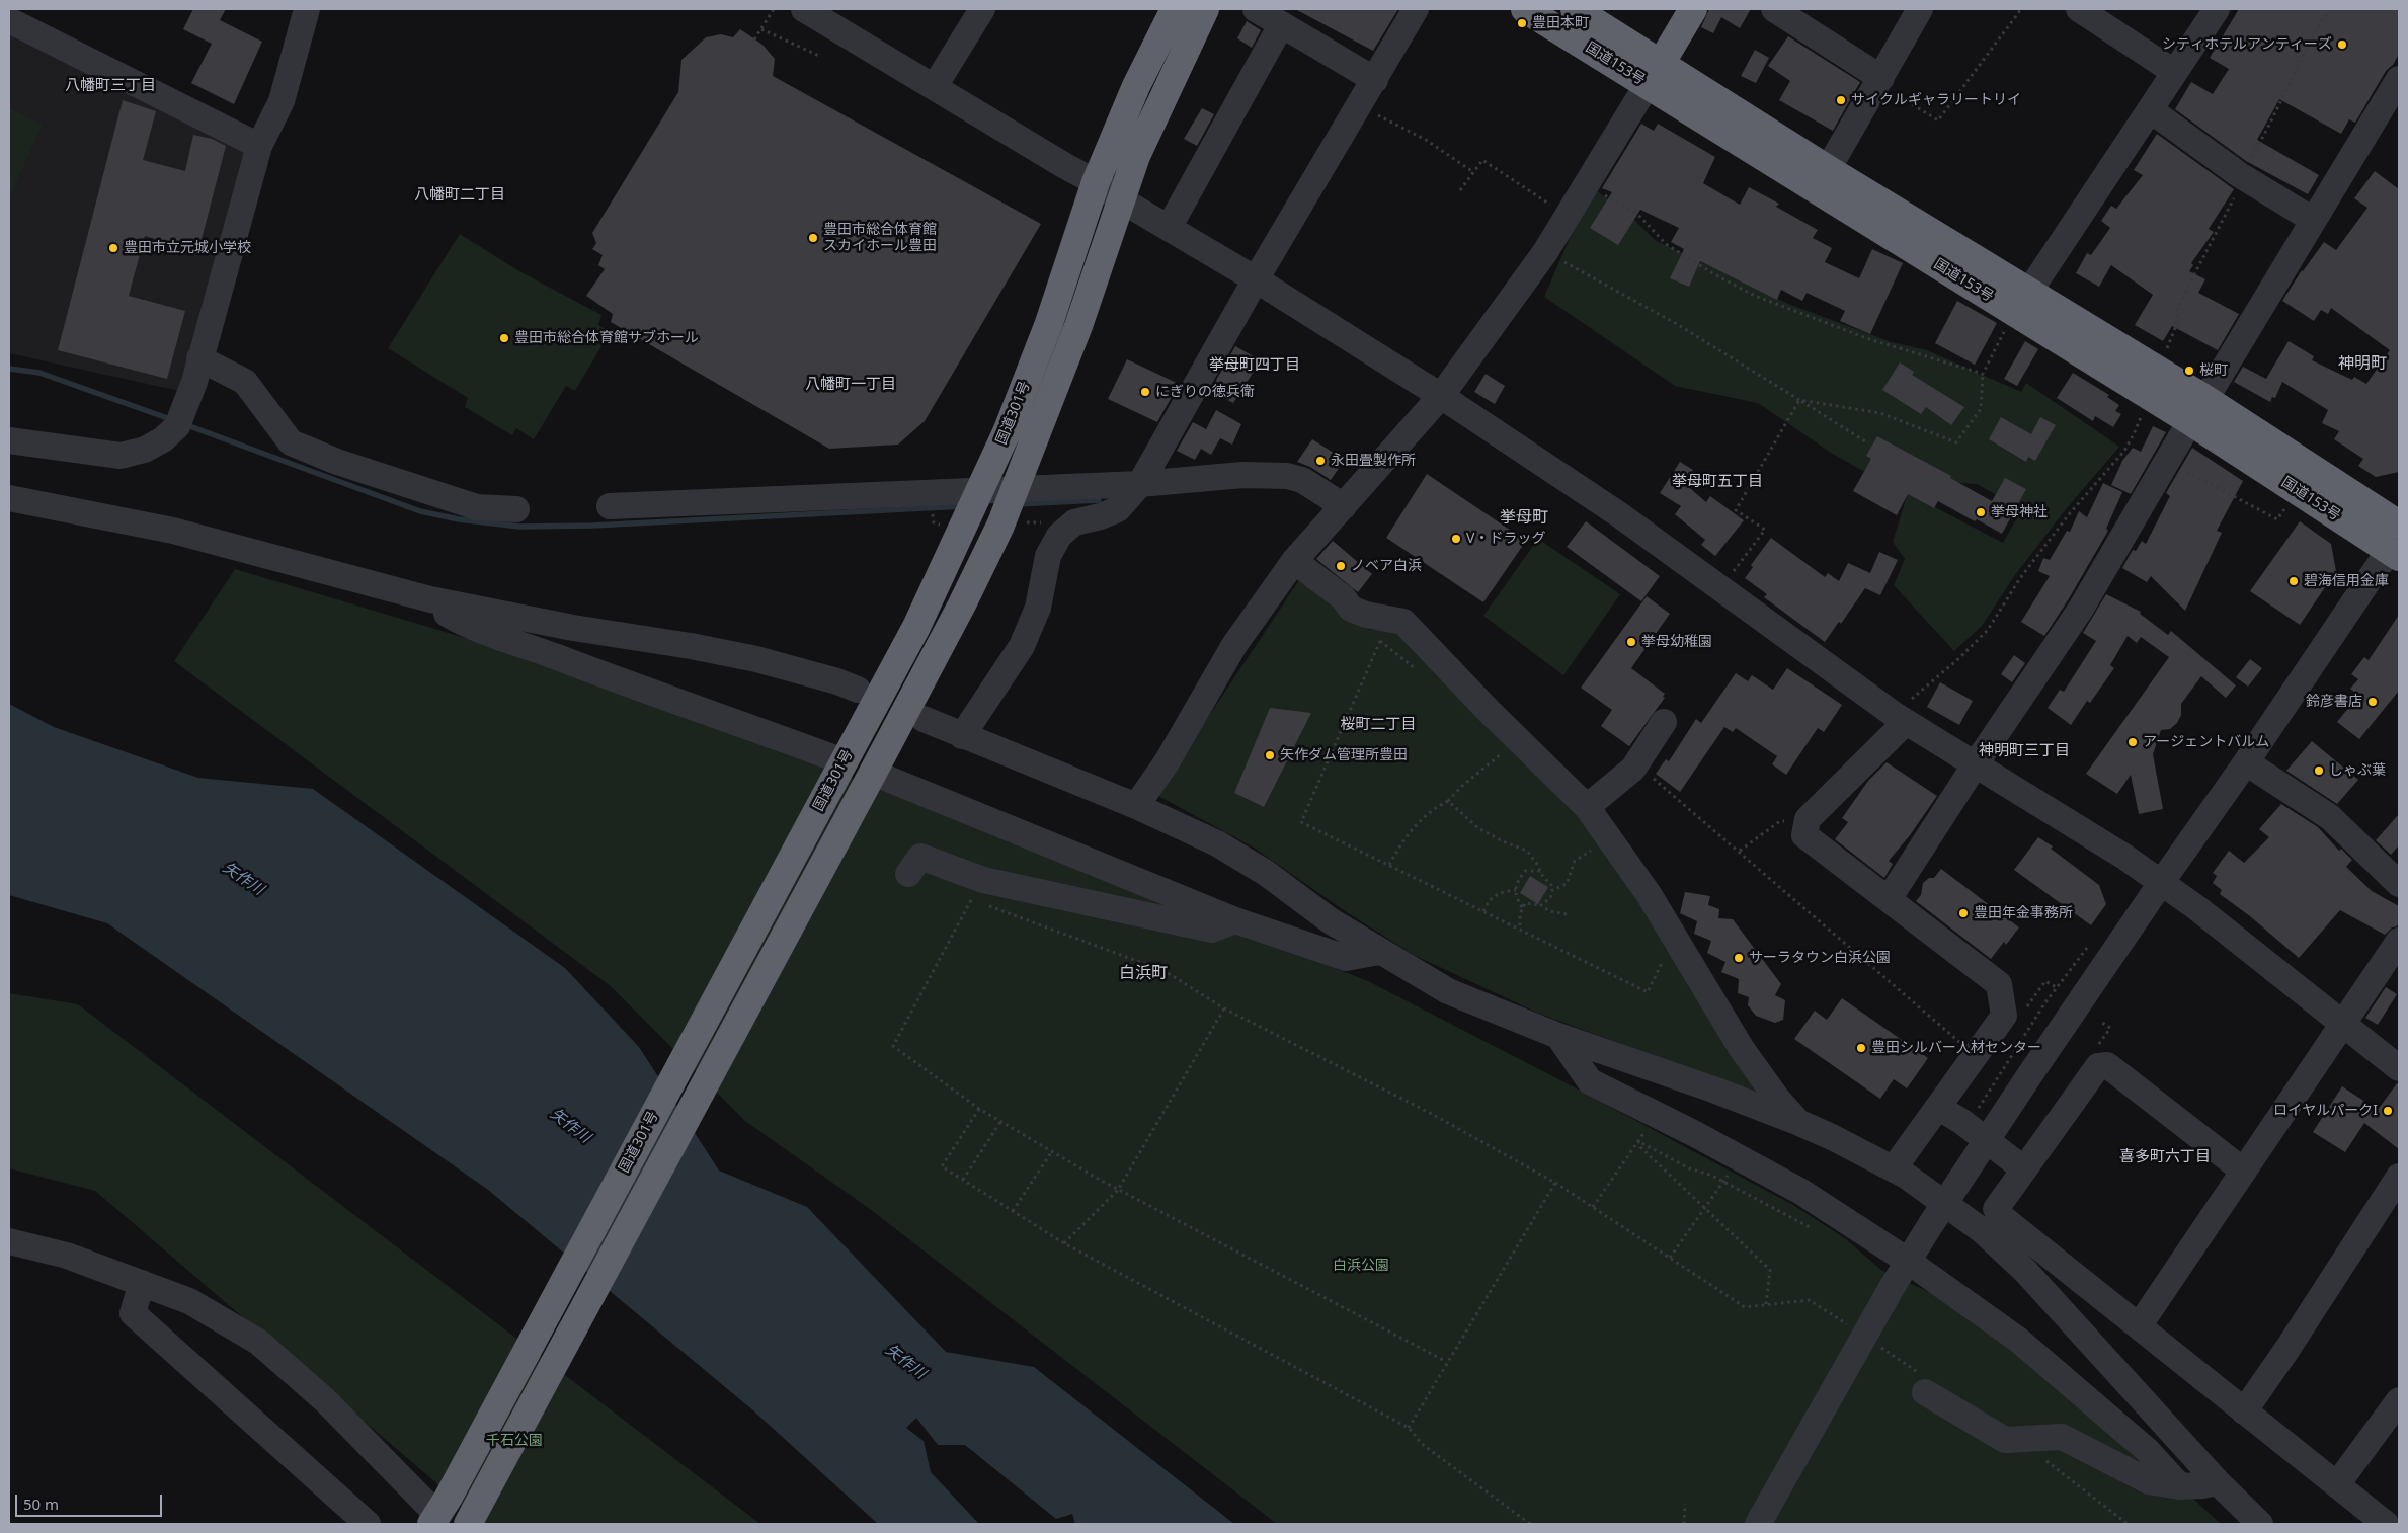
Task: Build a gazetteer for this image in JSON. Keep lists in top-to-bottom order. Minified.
{"streets":{"highway":["国道153号","国道301号"]},"districts":["八幡町三丁目","八幡町二丁目","神明町","挙母町四丁目","八幡町一丁目","挙母町五丁目","挙母町","桜町二丁目","神明町三丁目","白浜町","喜多町六丁目"],"water":["矢作川"],"parks":["白浜公園","千石公園"],"places":["豊田本町","シティホテルアンティーズ","サイクルギャラリートリイ","豊田市総合体育館 スカイホール豊田","豊田市立元城小学校","豊田市総合体育館サブホール","桜町","にぎりの徳兵衛","永田畳製作所","挙母神社","V・ドラッグ","ノベア白浜","碧海信用金庫","挙母幼稚園","鈴彦書店","アージェントバルム","矢作ダム管理所豊田","しゃぶ葉","豊田年金事務所","サーラタウン白浜公園","豊田シルバー人材センター","ロイヤルパークI"],"scale_bar":"50 m"}
